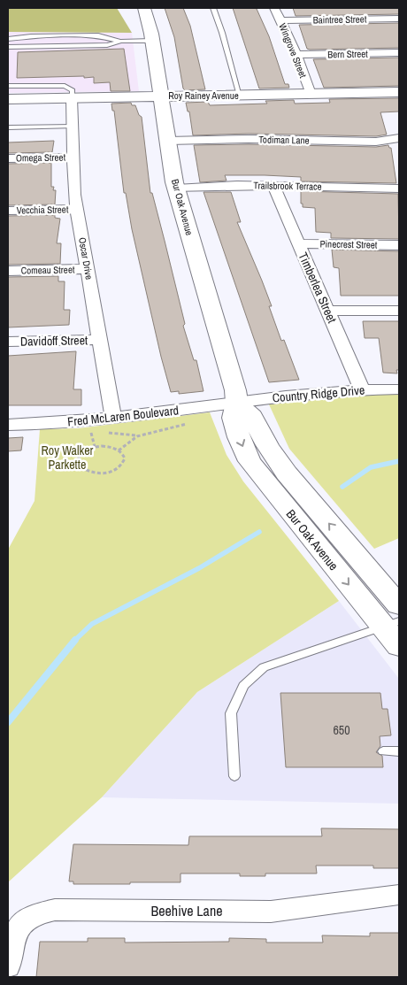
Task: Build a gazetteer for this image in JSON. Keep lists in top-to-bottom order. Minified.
{"streets":{"street":["Baintree Street","Wingrove Street","Bern Street","Roy Rainey Avenue","Todiman Lane","Omega Street","Trailsbrook Terrace","Bur Oak Avenue","Vecchia Street","Pinecrest Street","Oscar Drive","Comeau Street","Timberlea Street","Davidoff Street","Country Ridge Drive","Fred McLaren Boulevard","Beehive Lane"]},"crossings":[["Baintree Street","Wingrove Street"],["Wingrove Street","Bern Street"],["Wingrove Street","Roy Rainey Avenue"],["Roy Rainey Avenue","Bur Oak Avenue"],["Roy Rainey Avenue","Oscar Drive"],["Todiman Lane","Bur Oak Avenue"],["Omega Street","Oscar Drive"],["Trailsbrook Terrace","Bur Oak Avenue"],["Trailsbrook Terrace","Timberlea Street"],["Bur Oak Avenue","Country Ridge Drive"],["Bur Oak Avenue","Fred McLaren Boulevard"],["Vecchia Street","Oscar Drive"],["Pinecrest Street","Timberlea Street"],["Oscar Drive","Comeau Street"],["Oscar Drive","Davidoff Street"],["Oscar Drive","Fred McLaren Boulevard"],["Timberlea Street","Country Ridge Drive"],["Country Ridge Drive","Fred McLaren Boulevard"]],"parks":["Roy Walker Parkette"],"house_numbers":["650"]}
